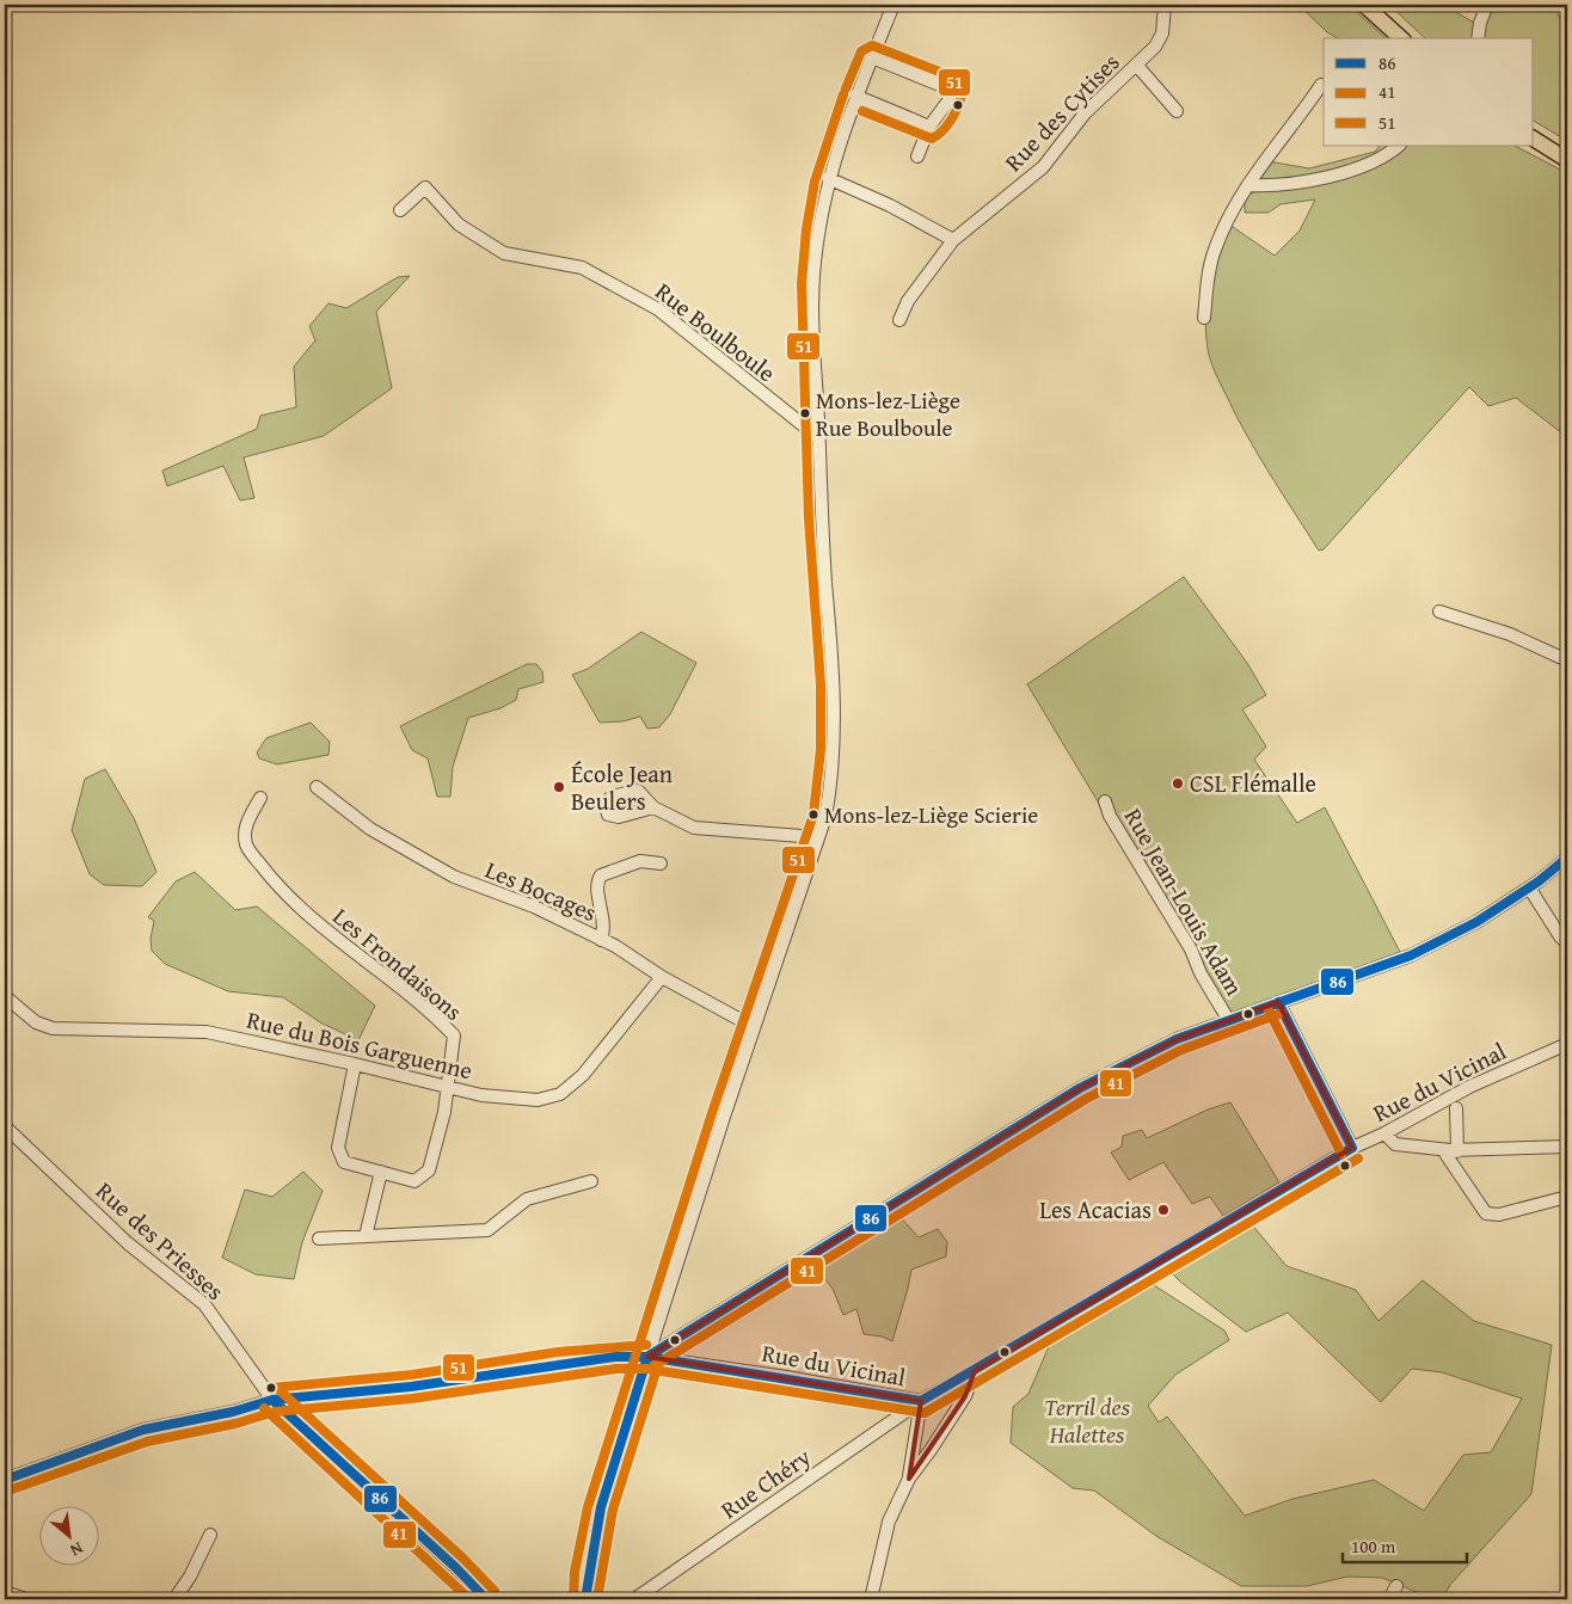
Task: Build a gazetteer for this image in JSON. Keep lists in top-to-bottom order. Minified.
{"streets":{"street":["Rue des Cytises","Rue Boulboule","Les Bocages","Rue Jean-Louis Adam","Les Frondaisons","Rue du Bois Garguenne","Rue du Vicinal","Rue des Priesses","Rue Chéry"]},"crossings":[["Les Bocages","Rue du Bois Garguenne"],["Rue Jean-Louis Adam","Rue du Vicinal"],["Les Frondaisons","Rue du Bois Garguenne"],["Rue du Vicinal","Rue des Priesses"],["Rue du Vicinal","Rue Chéry"]],"parks":["Terril des Halettes"],"places":["Mons-lez-Liège Rue Boulboule","CSL Flémalle","École Jean Beulers","Mons-lez-Liège Scierie","Les Acacias"],"lines":["transit line 51","transit line 86","transit line 41"],"legend":["86","41","51"],"scale_bar":"100 m","north":"bottom right"}
